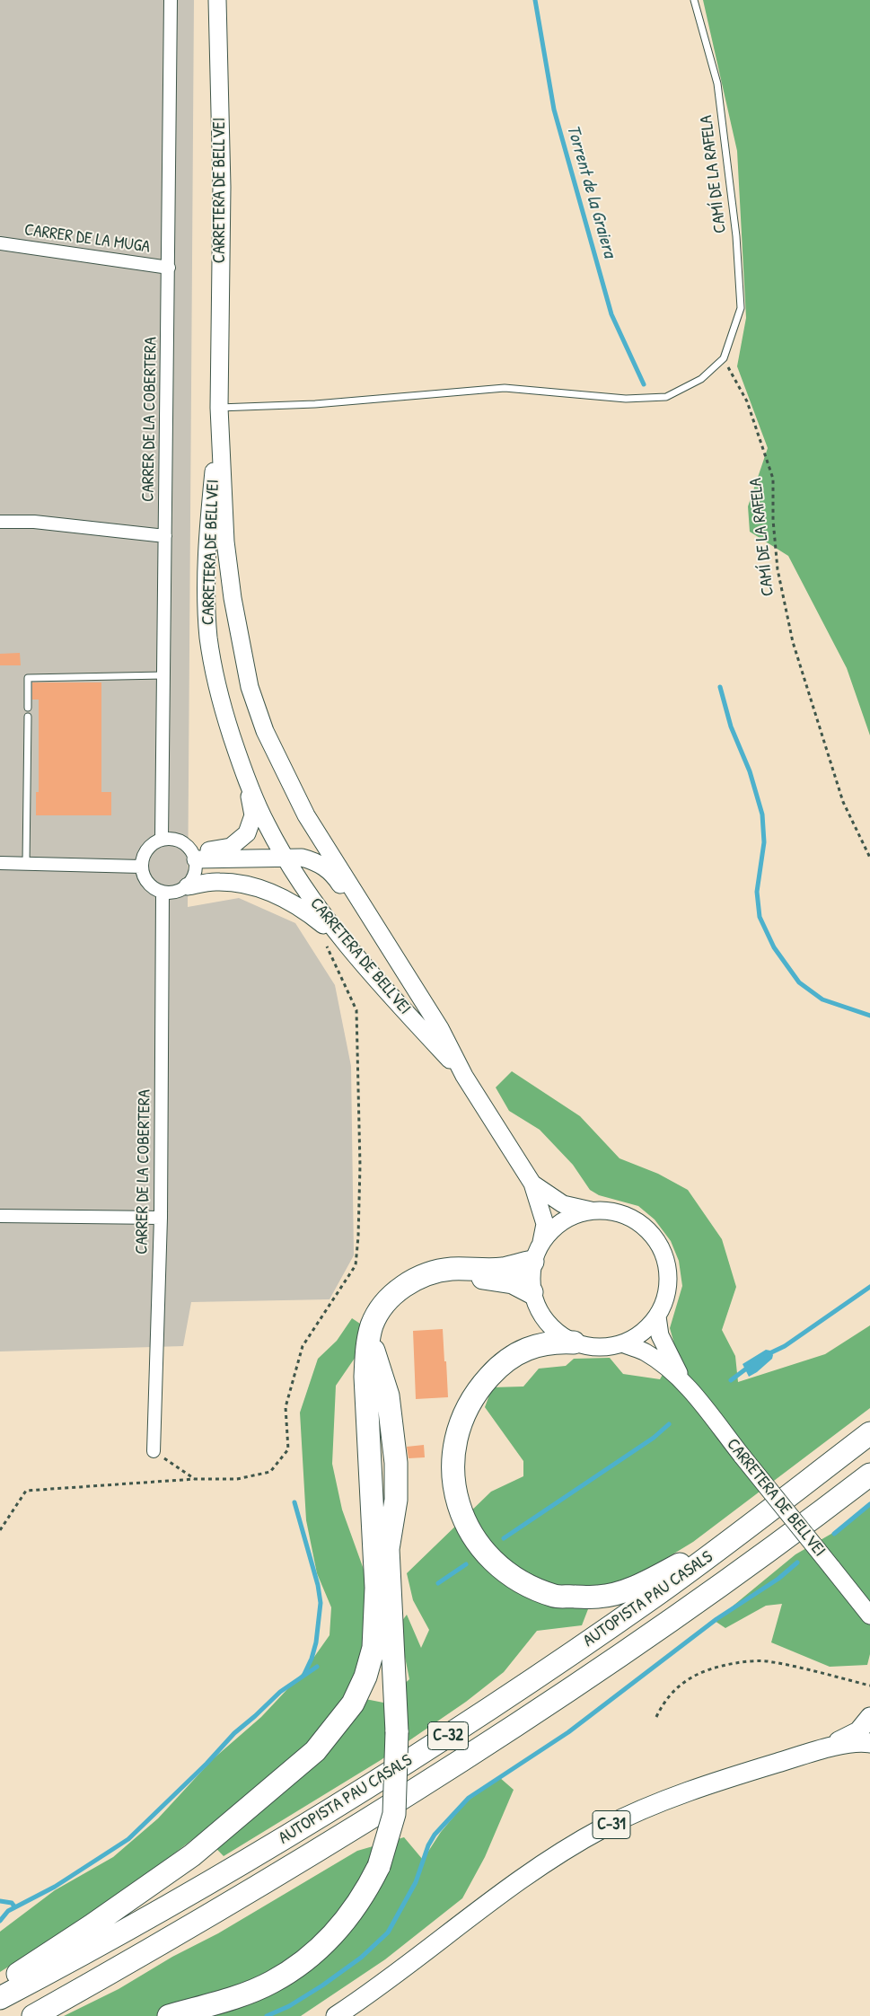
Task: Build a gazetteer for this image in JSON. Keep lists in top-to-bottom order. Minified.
{"streets":{"highway":["AUTOPISTA PAU CASALS","C-32"],"main road":["CARRETERA DE BELLVEI","C-31"],"street":["CARRER DE LA MUGA","CARRER DE LA COBERTERA"],"lane":["CAMÍ DE LA RAFELA"]},"crossings":[["CARRER DE LA MUGA","CARRER DE LA COBERTERA"]],"water":["Torrent de la Graiera"]}
